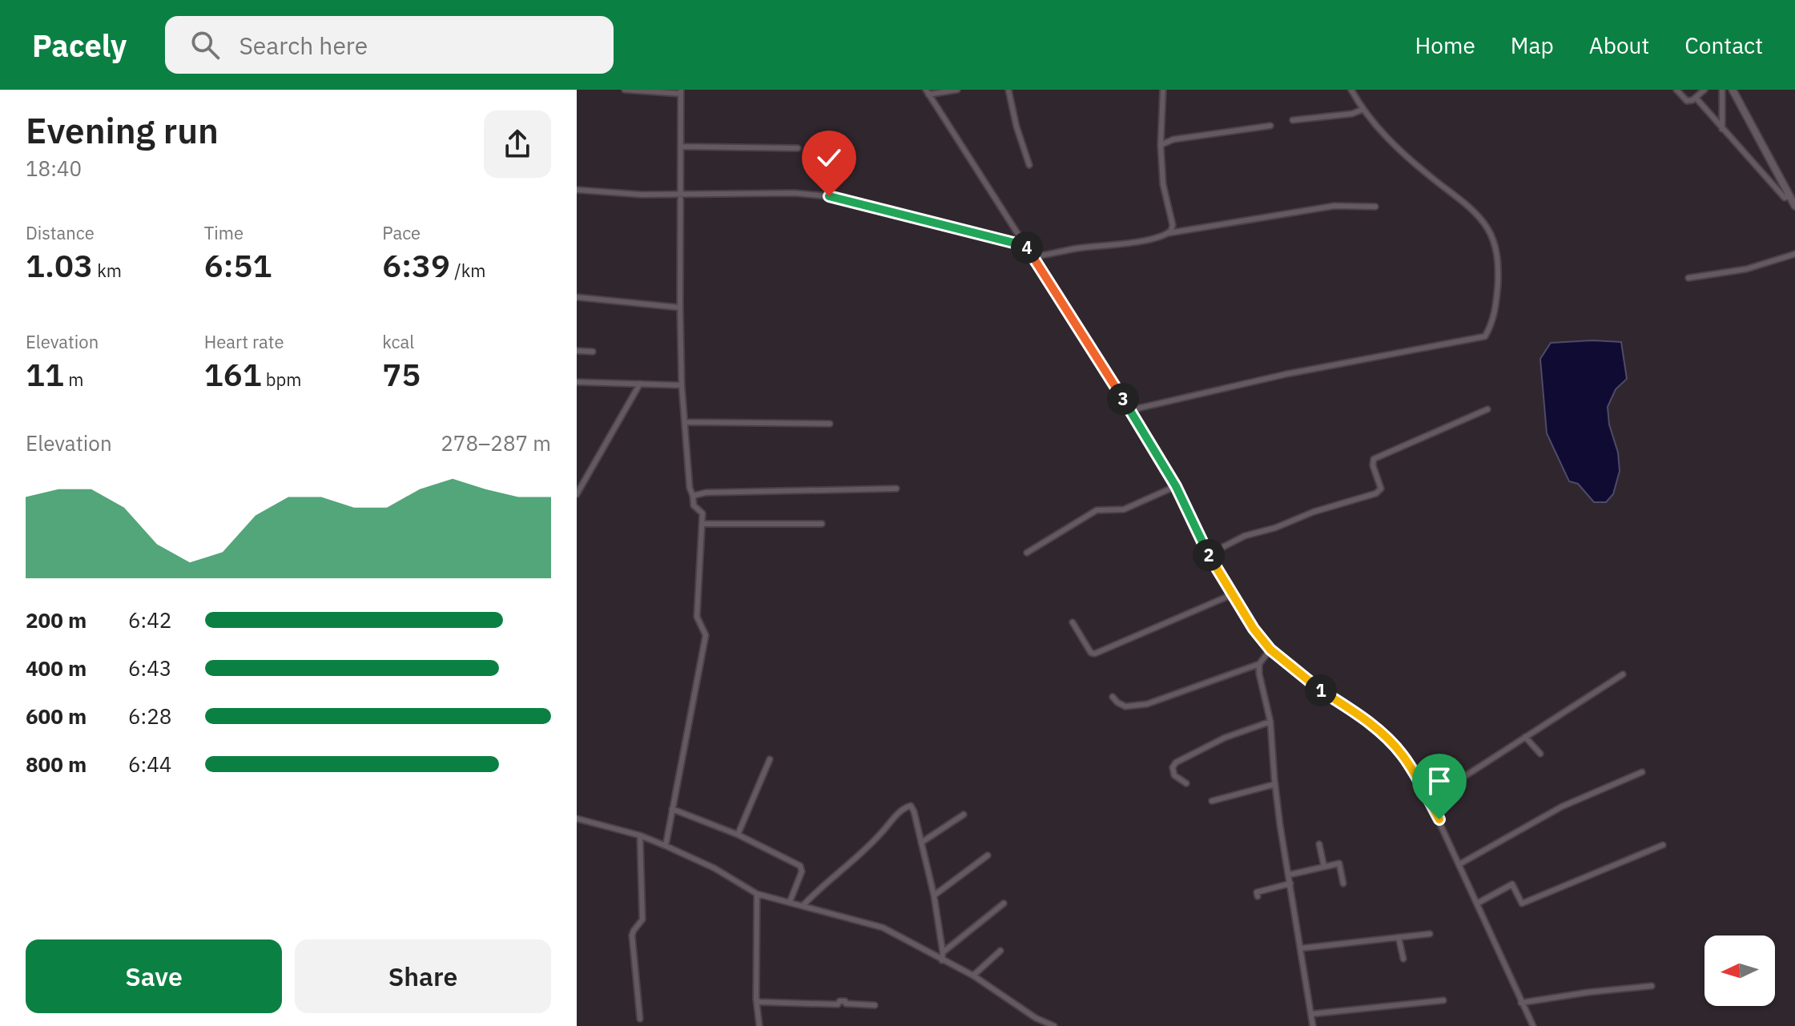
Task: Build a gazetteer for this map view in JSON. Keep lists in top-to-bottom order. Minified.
{"north":"left","page":{"header":"Pacely","search":"Search here","nav":["Home","Map","About","Contact"],"heading":["Evening run","18:40"],"stats":[["Distance","1.03 km"],["Time","6:51"],["Pace","6:39 /km"],["Elevation","11 m"],["Heart rate","161 bpm"],["kcal","75"]],"pins":["4","3","2","1"],"chart":["Elevation","278–287 m"],"list":[{"name":"200 m","note":"6:42"},{"name":"400 m","note":"6:43"},{"name":"600 m","note":"6:28"},{"name":"800 m","note":"6:44"}],"buttons":["Save","Share"]}}
